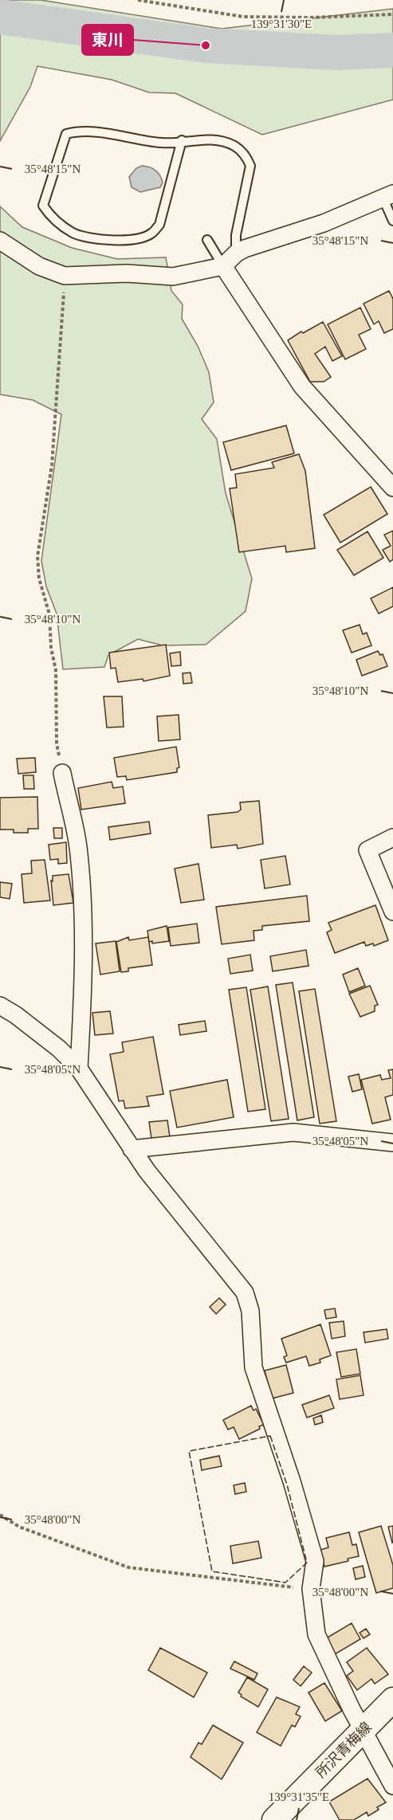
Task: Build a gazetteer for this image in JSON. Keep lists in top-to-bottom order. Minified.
{"streets":{"main road":["所沢青梅線"]},"places":["東川"],"coordinates":["139°31'30\"E","35°48'15\"N","35°48'10\"N","35°48'05\"N","35°48'00\"N","139°31'35\"E"]}
